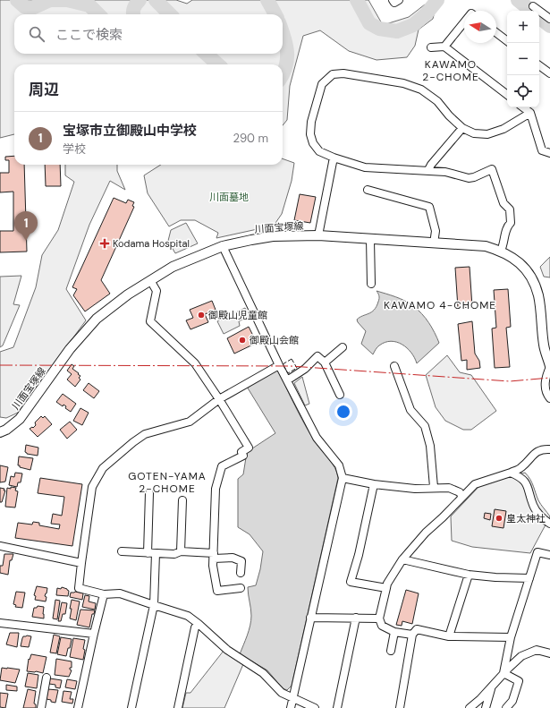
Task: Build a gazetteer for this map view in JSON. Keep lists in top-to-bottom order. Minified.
{"streets":{"street":["川面宝塚線"]},"districts":["KAWAMO 2-CHOME","KAWAMO 4-CHOME","GOTEN-YAMA 2-CHOME"],"parks":["川面墓地"],"places":{"health":["Kodama Hospital"],"other":["御殿山児童館","御殿山会館","皇太神社"]},"north":"left","page":{"map_buttons":["+","−"],"search":"ここで検索","heading":"周辺","list":[{"mark":"1","name":"宝塚市立御殿山中学校","note":"学校","value":"290 m"}],"pins":"1"}}
